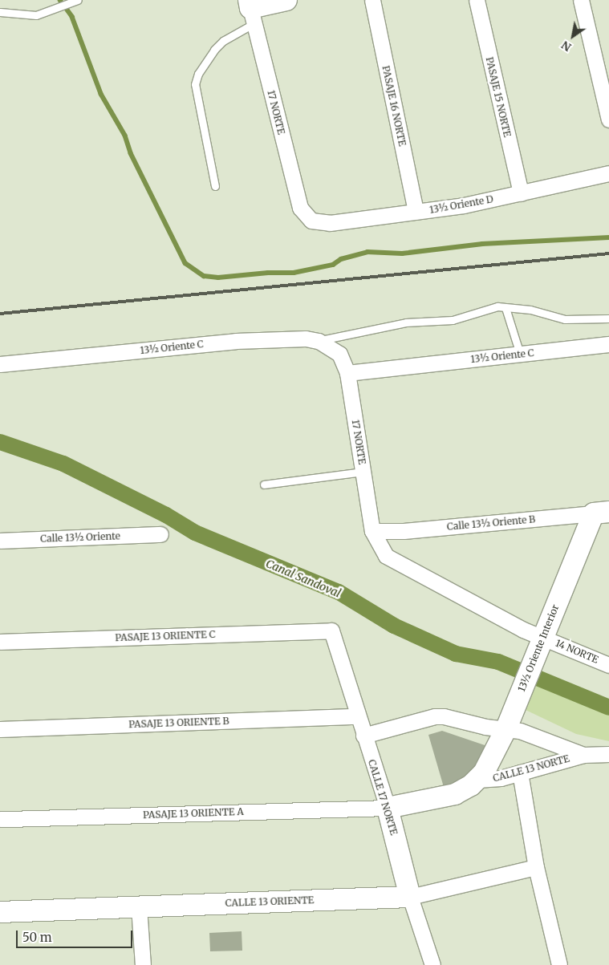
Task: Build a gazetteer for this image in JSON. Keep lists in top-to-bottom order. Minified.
{"streets":{"street":["PASAJE 15 NORTE","PASAJE 16 NORTE","17 NORTE","13½ Oriente D","13½ Oriente C","Calle 13½ Oriente B","Calle 13½ Oriente","PASAJE 13 ORIENTE C","13½ Oriente Interior","14 NORTE","PASAJE 13 ORIENTE B","CALLE 13 NORTE","CALLE 17 NORTE","PASAJE 13 ORIENTE A","CALLE 13 ORIENTE"]},"crossings":[["PASAJE 15 NORTE","13½ Oriente D"],["PASAJE 16 NORTE","13½ Oriente D"],["17 NORTE","13½ Oriente D"],["17 NORTE","13½ Oriente C"],["17 NORTE","Calle 13½ Oriente B"],["17 NORTE","14 NORTE"],["Calle 13½ Oriente B","13½ Oriente Interior"],["PASAJE 13 ORIENTE C","CALLE 17 NORTE"],["13½ Oriente Interior","14 NORTE"],["13½ Oriente Interior","CALLE 13 NORTE"],["PASAJE 13 ORIENTE B","CALLE 17 NORTE"],["CALLE 17 NORTE","PASAJE 13 ORIENTE A"],["CALLE 17 NORTE","CALLE 13 ORIENTE"]],"water":["Canal Sandoval"],"scale_bar":"50 m","north":"bottom left"}
